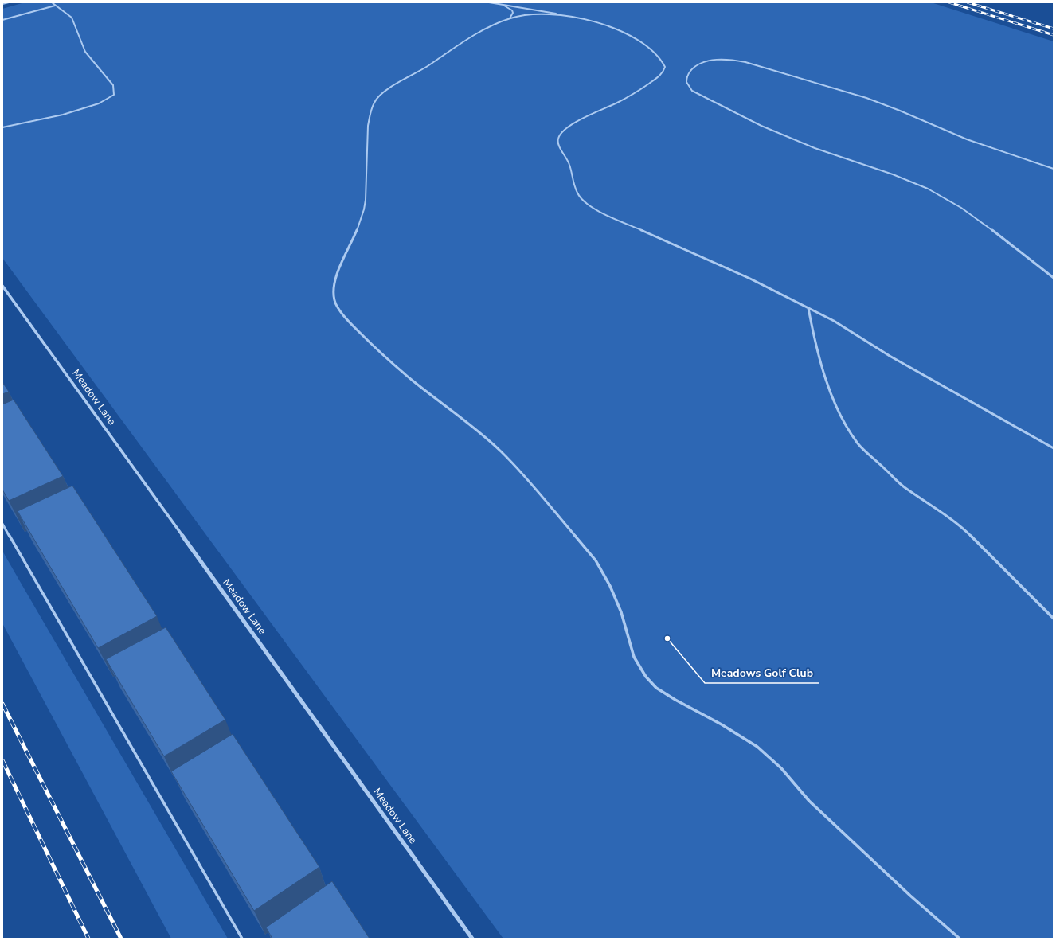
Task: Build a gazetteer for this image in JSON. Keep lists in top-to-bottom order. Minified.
{"streets":{"street":["Meadow Lane"]},"places":["Meadows Golf Club"]}
